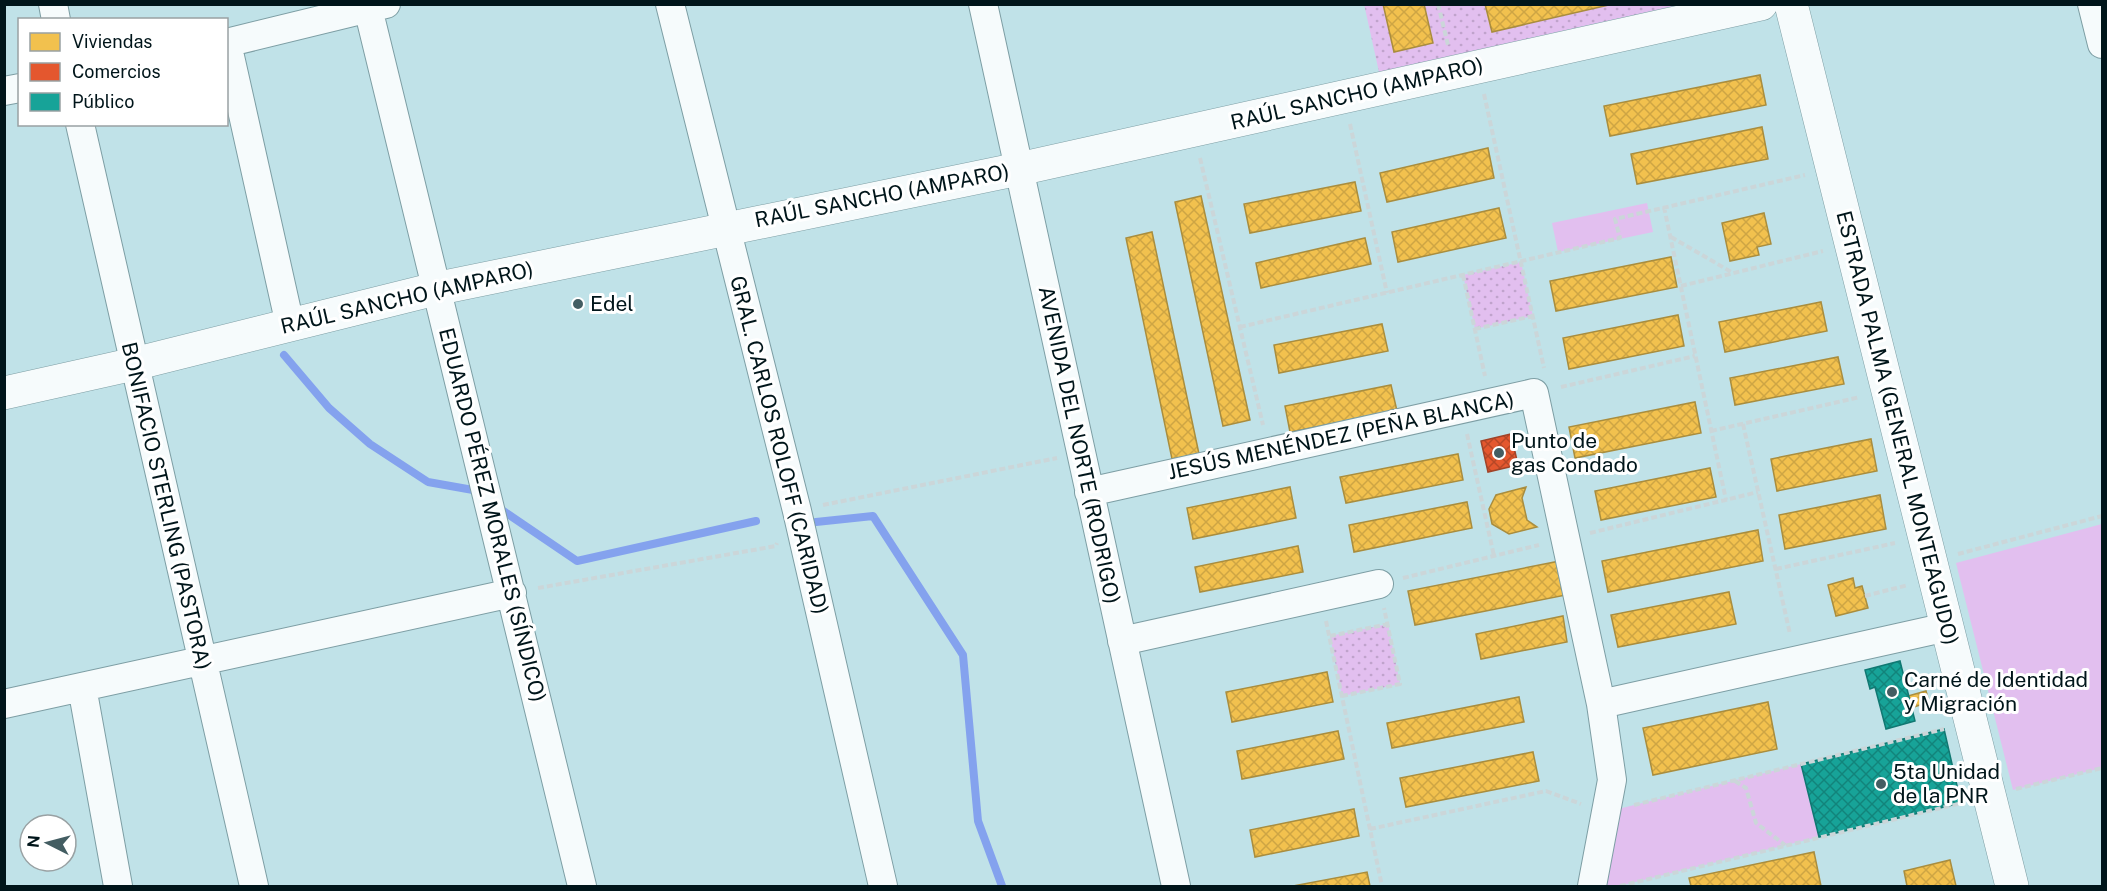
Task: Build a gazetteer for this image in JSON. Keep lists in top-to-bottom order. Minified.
{"streets":{"street":["RAÚL SANCHO (AMPARO)","ESTRADA PALMA (GENERAL MONTEAGUDO)","JESÚS MENÉNDEZ (PEÑA BLANCA)","GRAL. CARLOS ROLOFF (CARIDAD)","AVENIDA DEL NORTE (RODRIGO)","BONIFACIO STERLING (PASTORA)","EDUARDO PÉREZ MORALES (SÍNDICO)"]},"crossings":[["RAÚL SANCHO (AMPARO)","GRAL. CARLOS ROLOFF (CARIDAD)"],["RAÚL SANCHO (AMPARO)","AVENIDA DEL NORTE (RODRIGO)"],["RAÚL SANCHO (AMPARO)","BONIFACIO STERLING (PASTORA)"],["RAÚL SANCHO (AMPARO)","EDUARDO PÉREZ MORALES (SÍNDICO)"],["JESÚS MENÉNDEZ (PEÑA BLANCA)","AVENIDA DEL NORTE (RODRIGO)"]],"places":["Edel","Punto de gas Condado","Carné de Identidad y Migración","5ta Unidad de la PNR"],"legend":["Viviendas","Comercios","Público"],"north":"left"}
